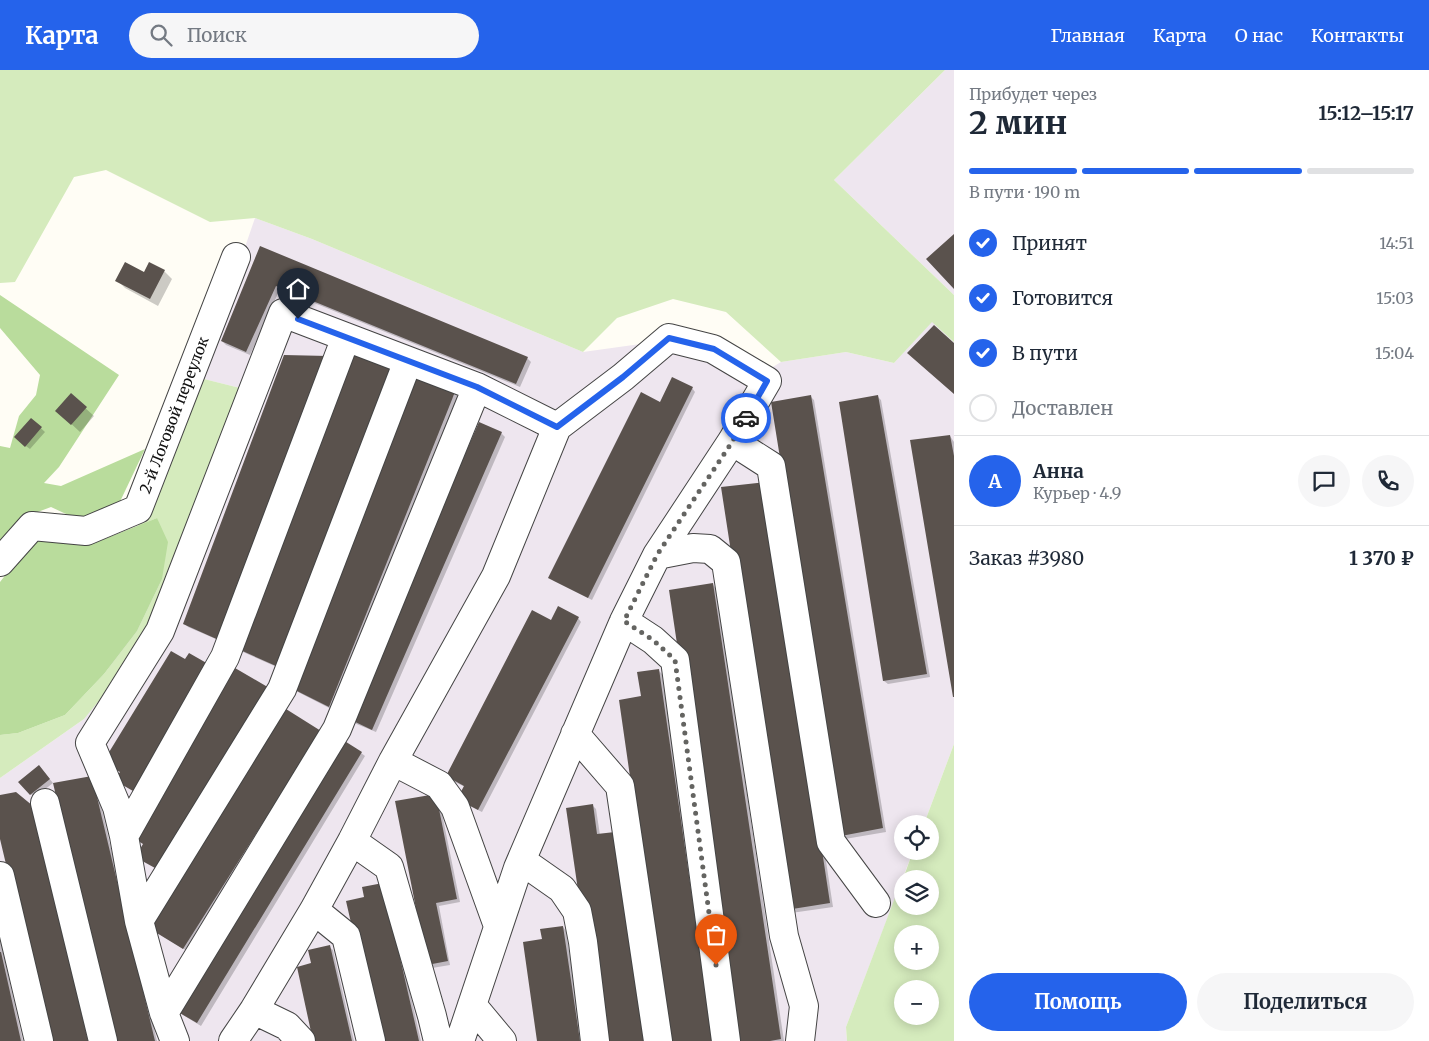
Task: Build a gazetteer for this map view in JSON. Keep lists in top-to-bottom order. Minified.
{"streets":{"street":["2-й Логовой переулок"]},"page":{"header":"Карта","search":"Поиск","nav":["Главная","Карта","О нас","Контакты"],"heading":["2 мин","Прибудет через","15:12–15:17"],"panel":["Анна","Курьер · 4.9","Заказ #3980","1 370 ₽"],"bar":"В пути · 190 m","list":[["Принят","14:51"],["Готовится","15:03"],["В пути","15:04"],"Доставлен"],"round":"А","map_buttons":["+","−"],"buttons":["Помощь","Поделиться"]}}
